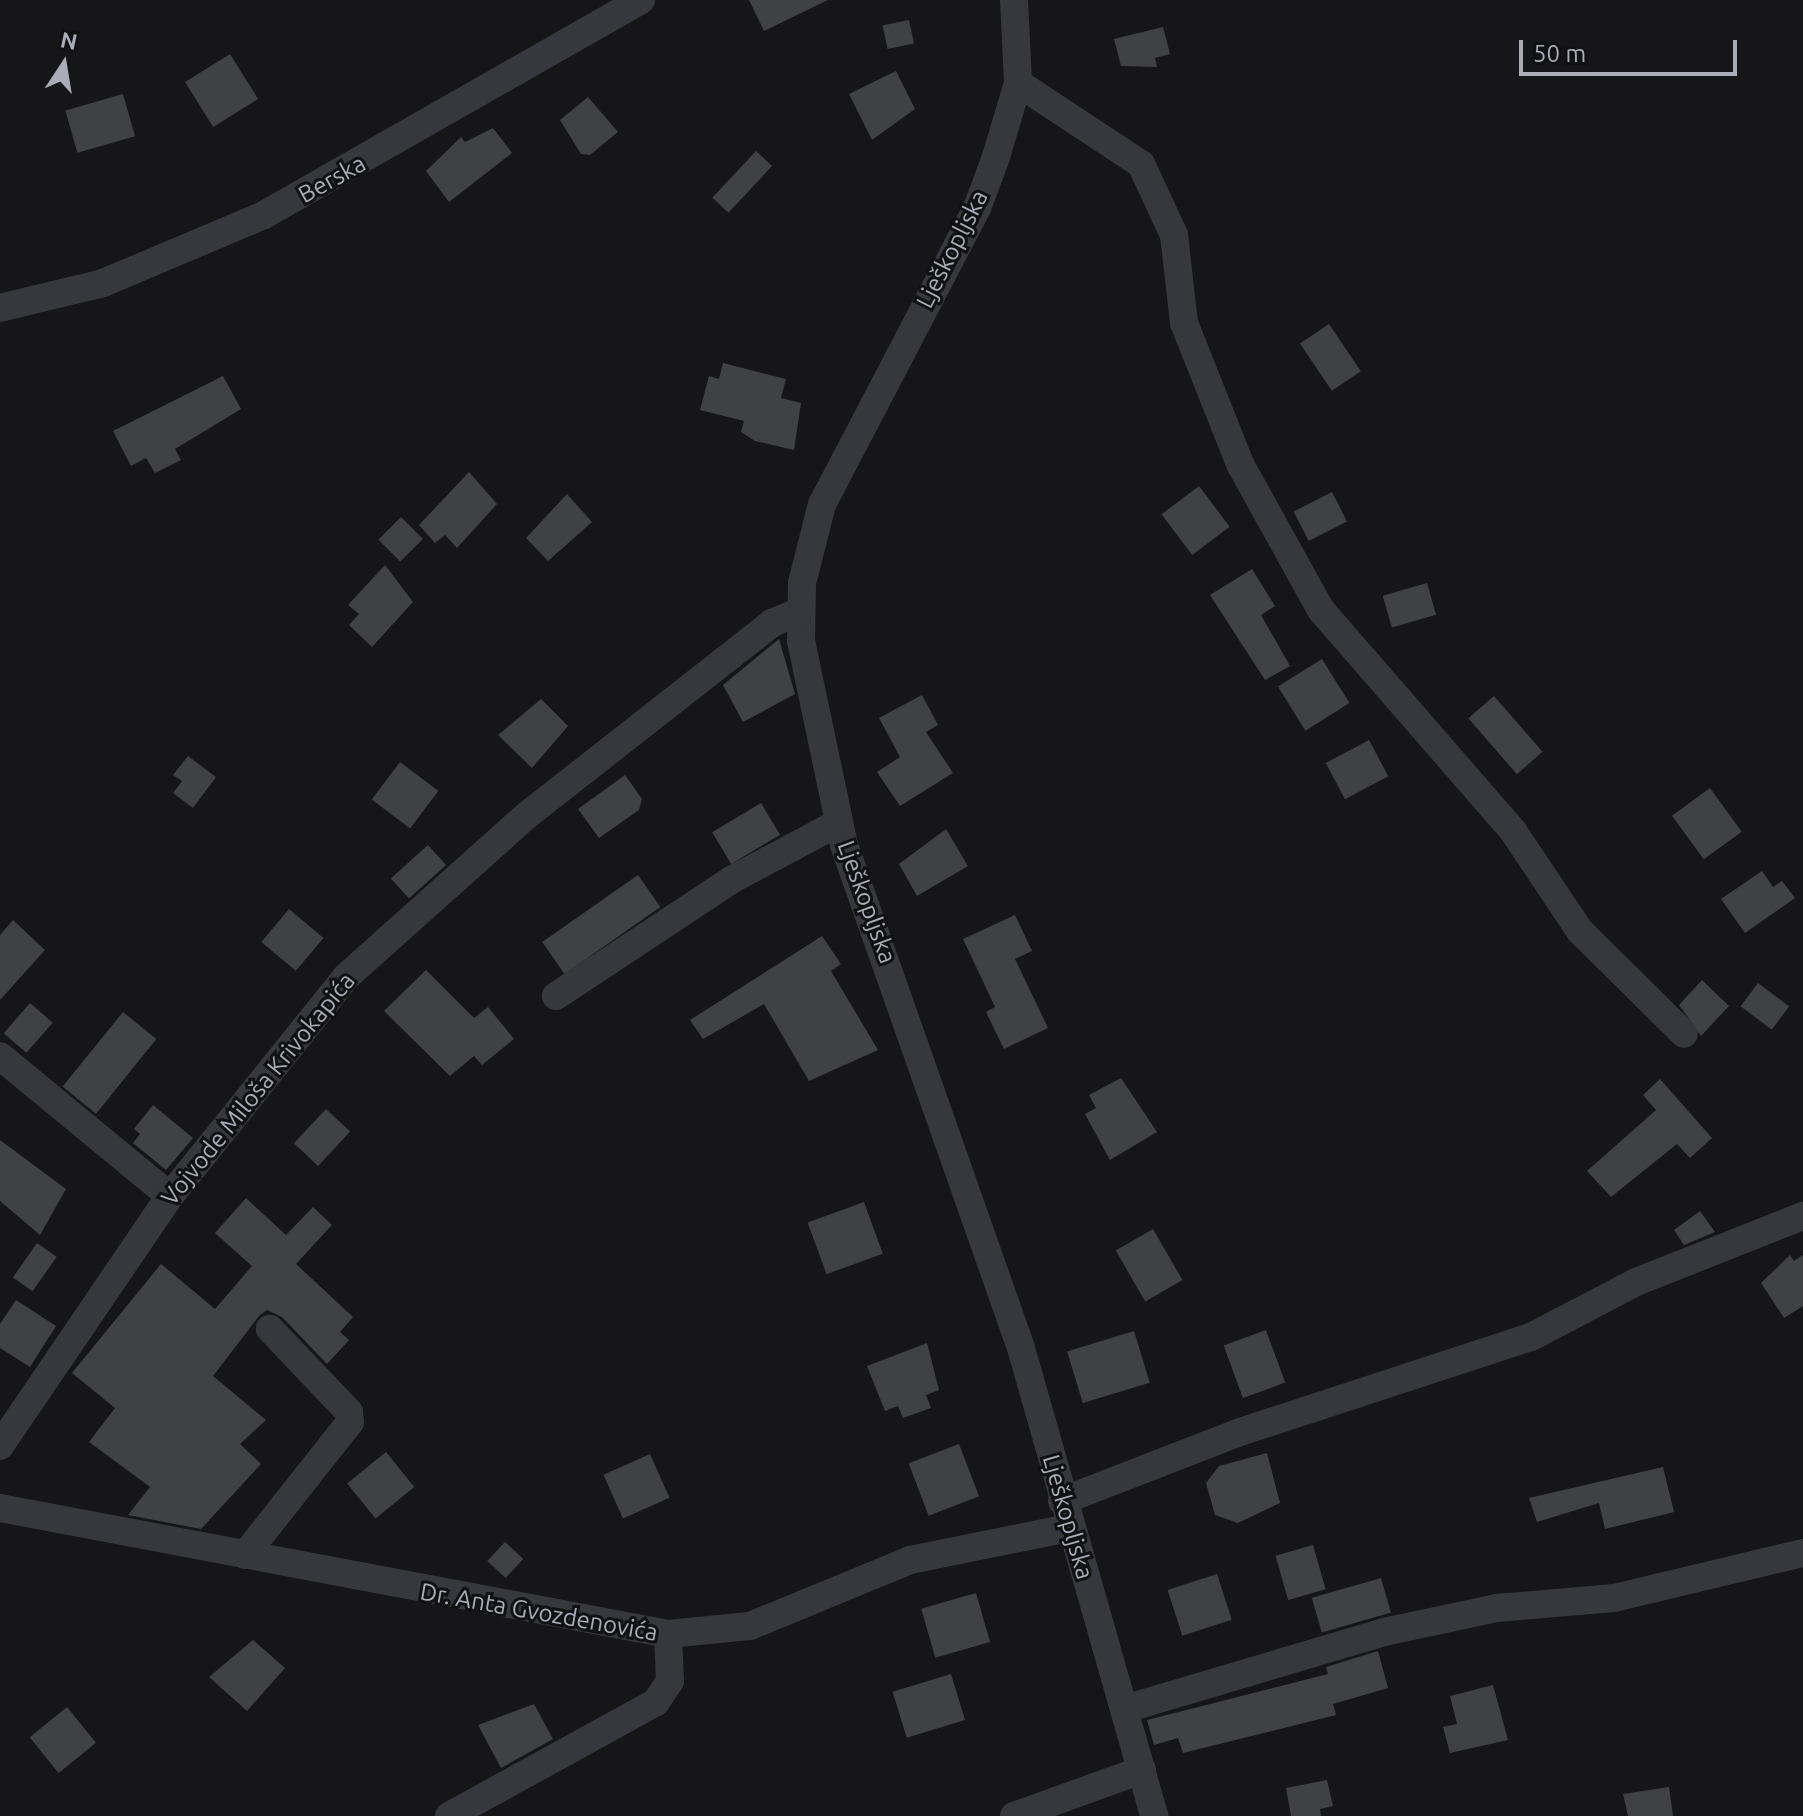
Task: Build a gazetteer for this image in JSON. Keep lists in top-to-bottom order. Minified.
{"streets":{"street":["Berska","Lješkopljska","Vojvode Miloša Krivokapića","Dr. Anta Gvozdenovića"]},"crossings":[["Lješkopljska","Vojvode Miloša Krivokapića"],["Lješkopljska","Dr. Anta Gvozdenovića"]],"scale_bar":"50 m","north":"top"}
